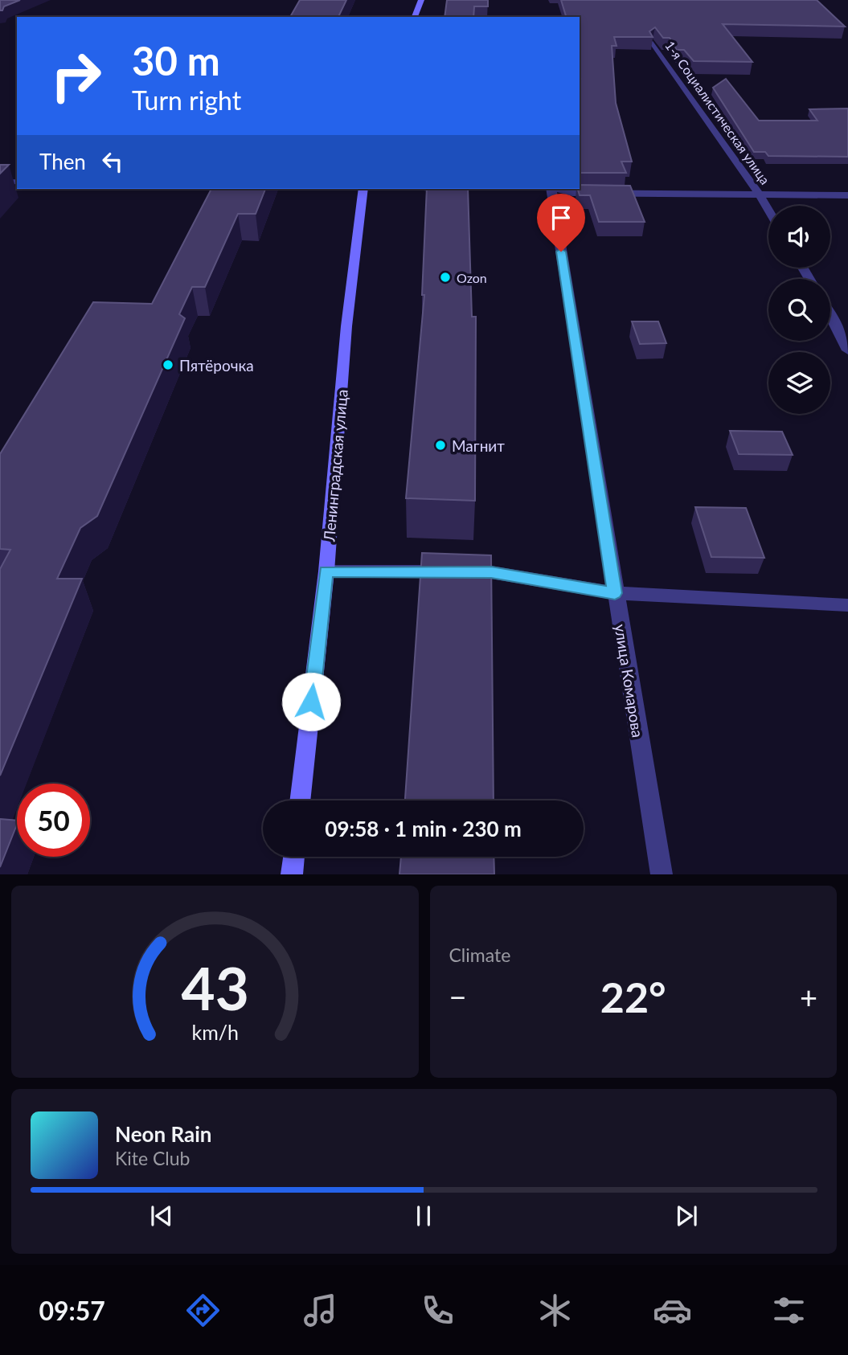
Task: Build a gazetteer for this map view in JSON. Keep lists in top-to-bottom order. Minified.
{"streets":{"main road":["Ленинградская улица"],"street":["1-я Социалистическая улица","улица Комарова"]},"places":["Ozon","Пятёрочка","Магнит"],"page":{"turn":["30 m","Turn right"],"then":"Then","limit":"50","trip":"09:58 · 1 min · 230 m","tile":"Climate","heat":["−","22°","+"],"song":["Neon Rain","Kite Club"],"tabs":"09:57","gauge":["43","km/h"]}}
